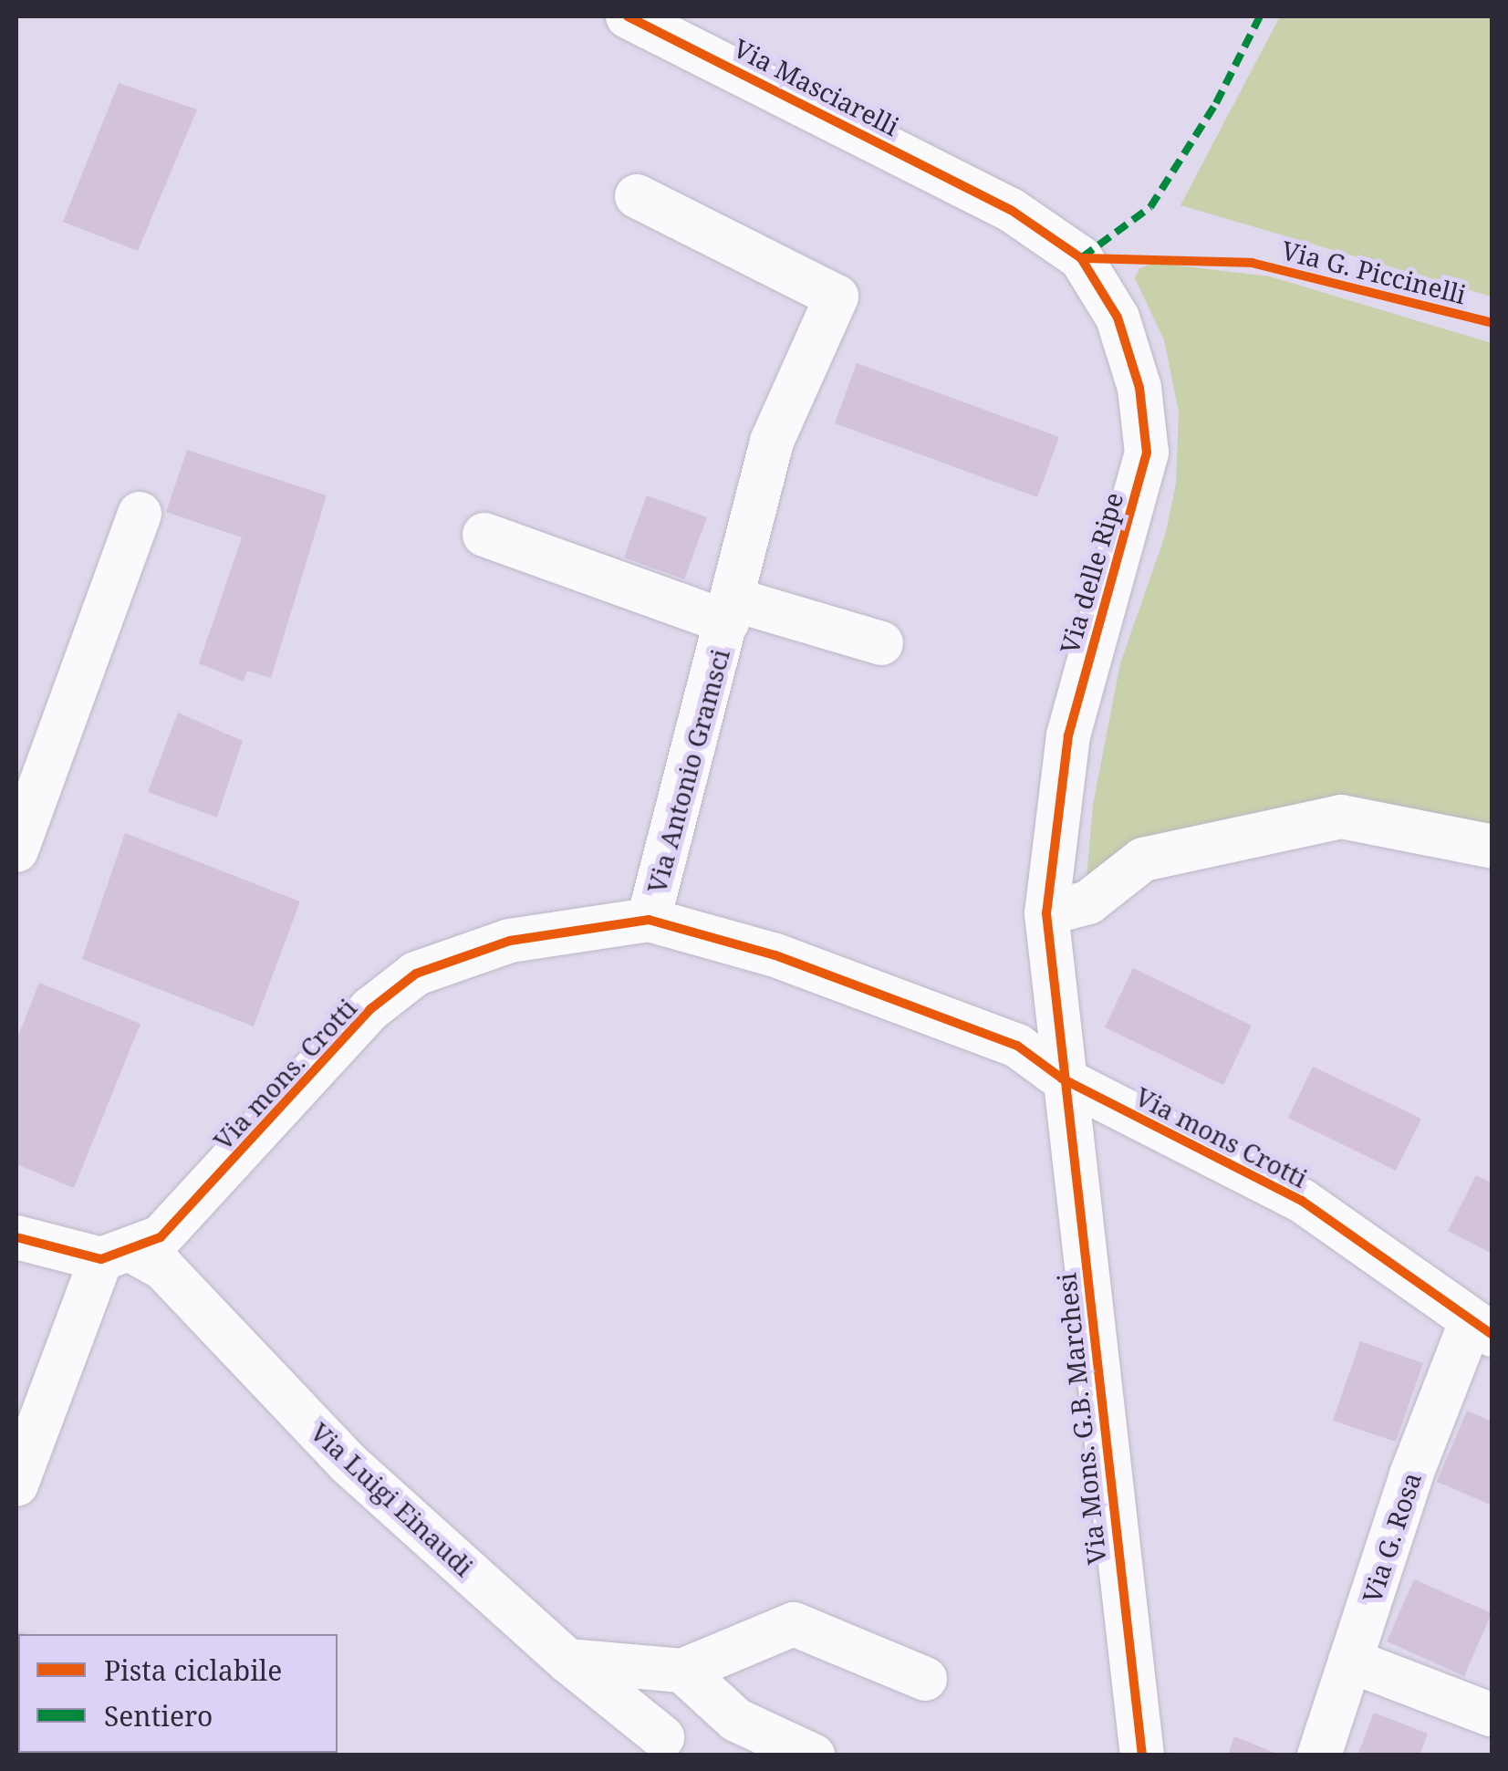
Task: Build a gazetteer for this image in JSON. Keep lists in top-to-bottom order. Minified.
{"streets":{"street":["Via Masciarelli","Via delle Ripe","Via Antonio Gramsci","Via mons. Crotti","Via mons Crotti","Via Mons. G.B. Marchesi","Via Luigi Einaudi","Via G. Rosa"],"cycle path":["Via G. Piccinelli"]},"crossings":[["Via Masciarelli","Via delle Ripe"],["Via delle Ripe","Via mons. Crotti"],["Via delle Ripe","Via mons Crotti"],["Via delle Ripe","Via Mons. G.B. Marchesi"],["Via Antonio Gramsci","Via mons. Crotti"],["Via mons. Crotti","Via mons Crotti"],["Via mons. Crotti","Via Mons. G.B. Marchesi"],["Via mons. Crotti","Via Luigi Einaudi"],["Via mons Crotti","Via Mons. G.B. Marchesi"],["Via mons Crotti","Via G. Rosa"]],"legend":["Pista ciclabile","Sentiero"]}
